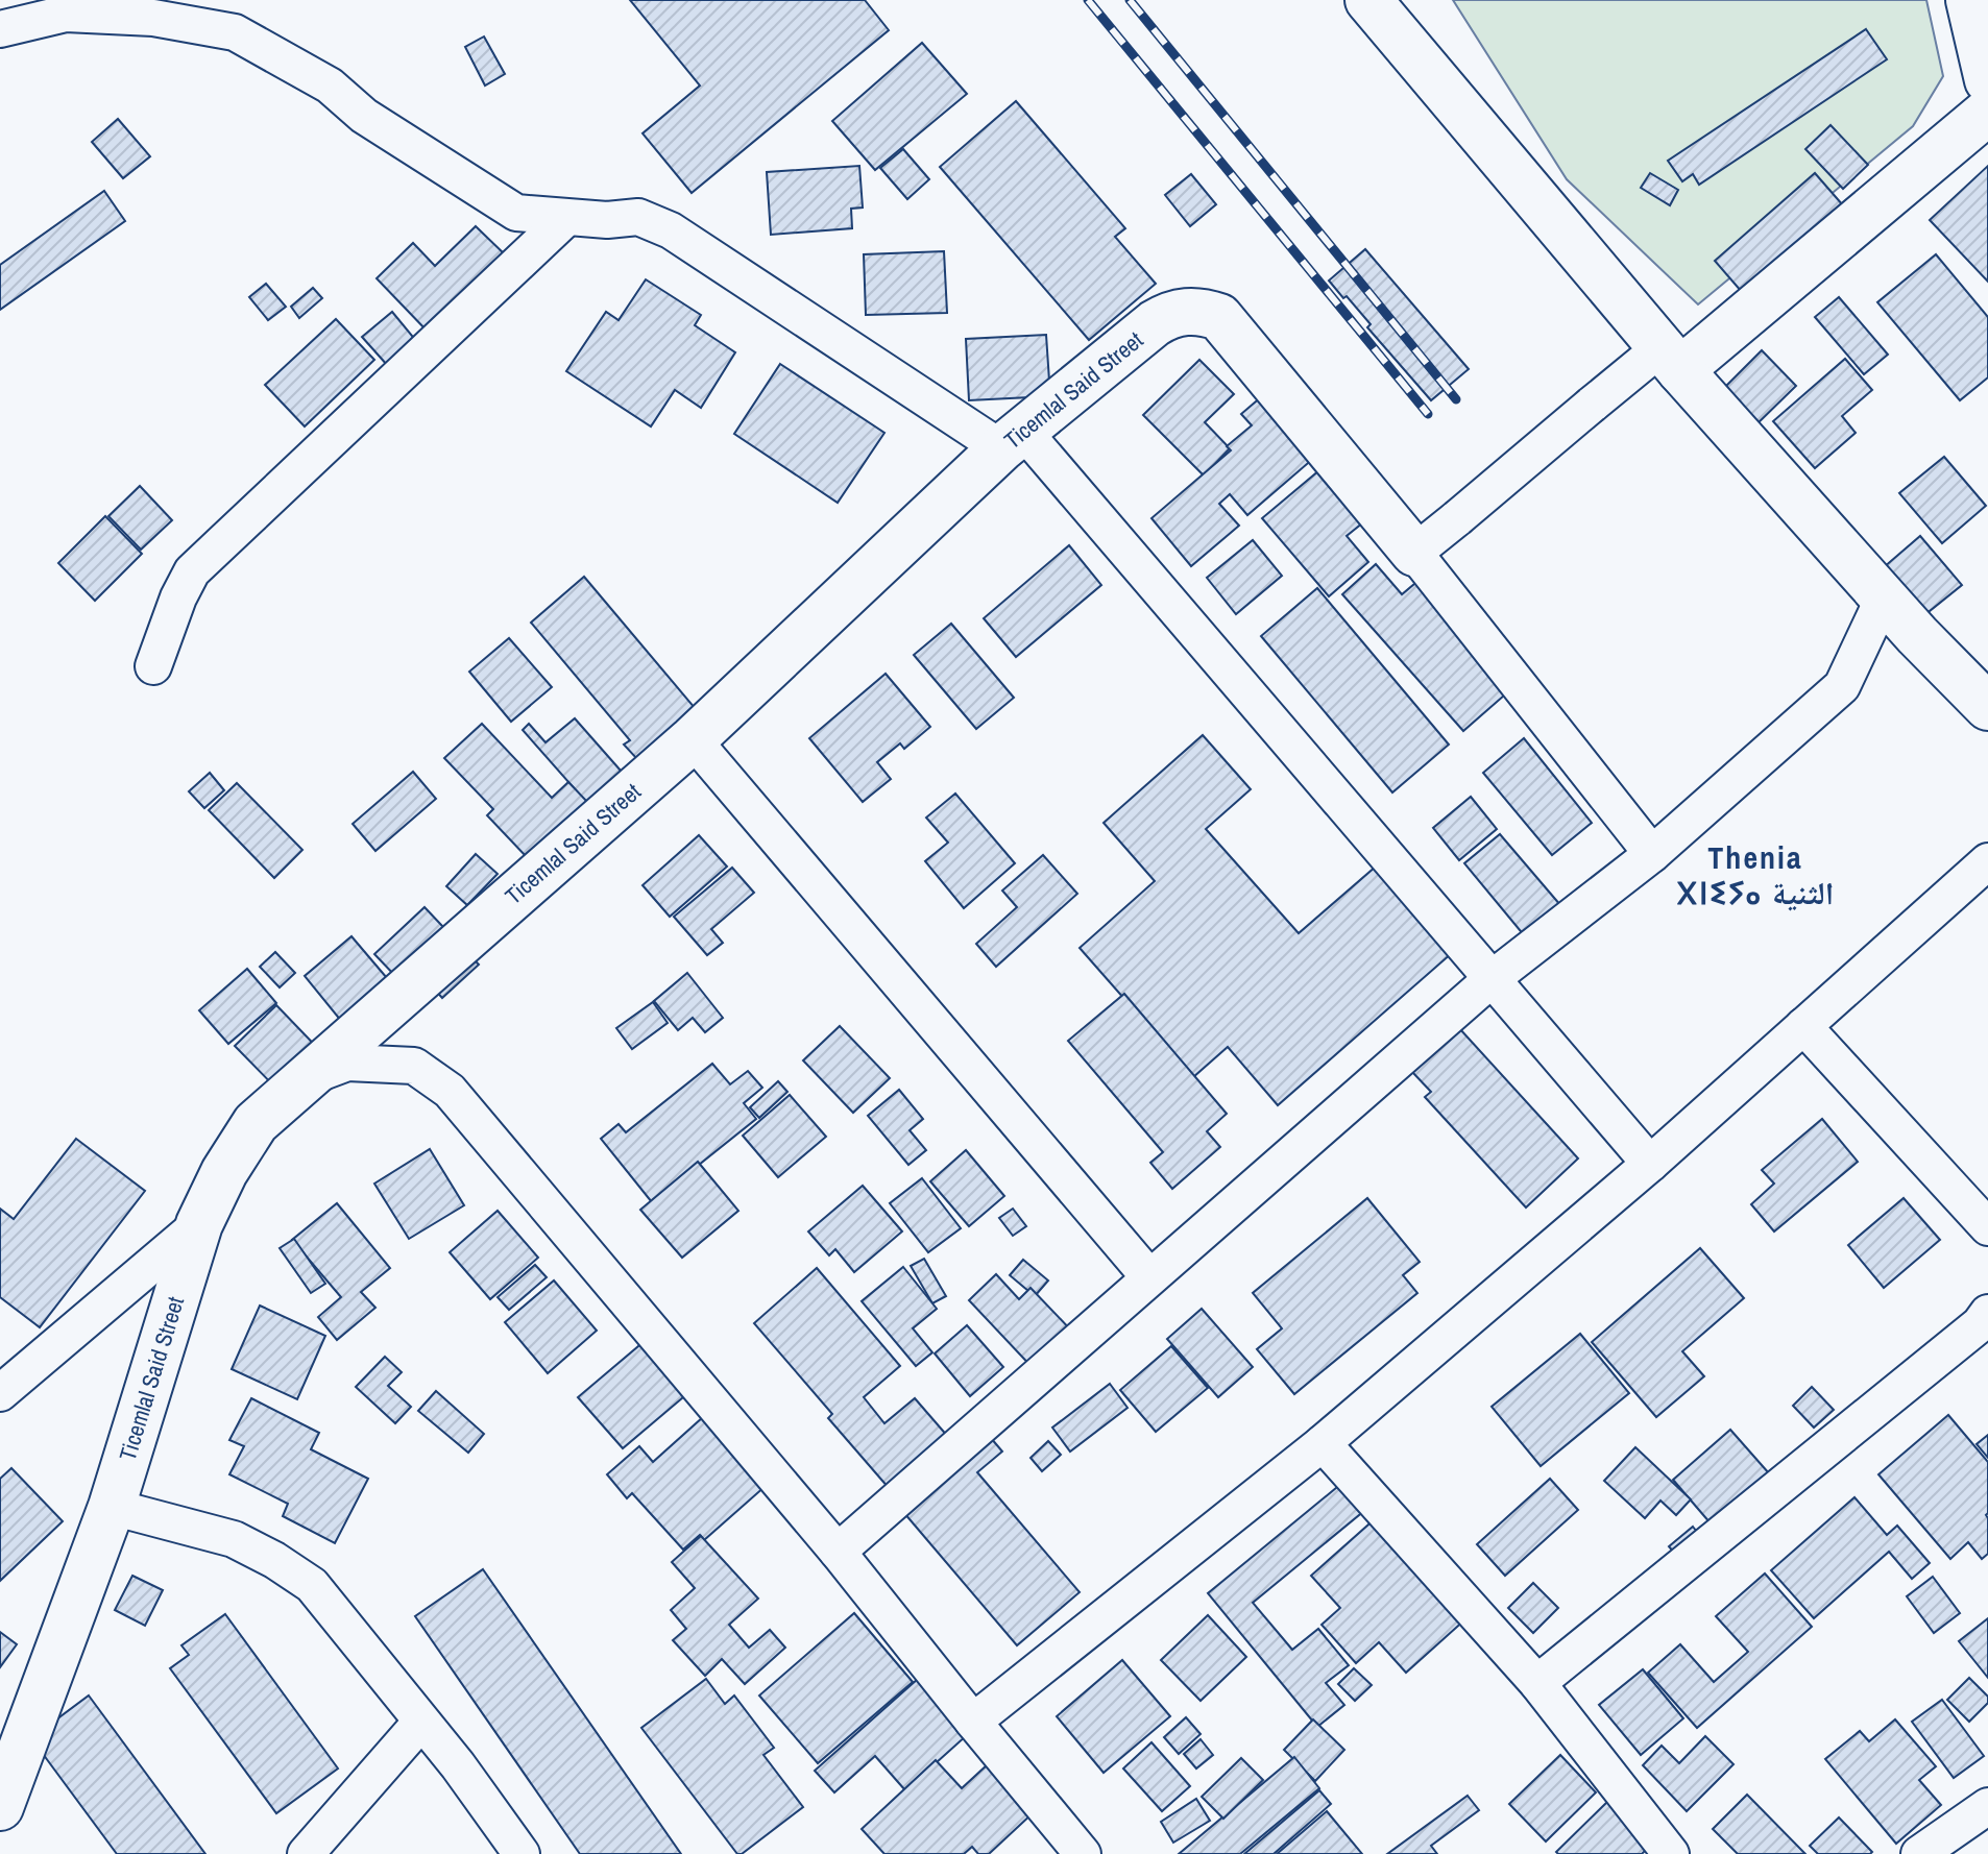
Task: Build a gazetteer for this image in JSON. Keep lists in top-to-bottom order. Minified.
{"streets":{"main road":["Ticemlal Said Street"]},"districts":["Thenia ⵝⵏⵉⵢⴰ الثنية"]}
